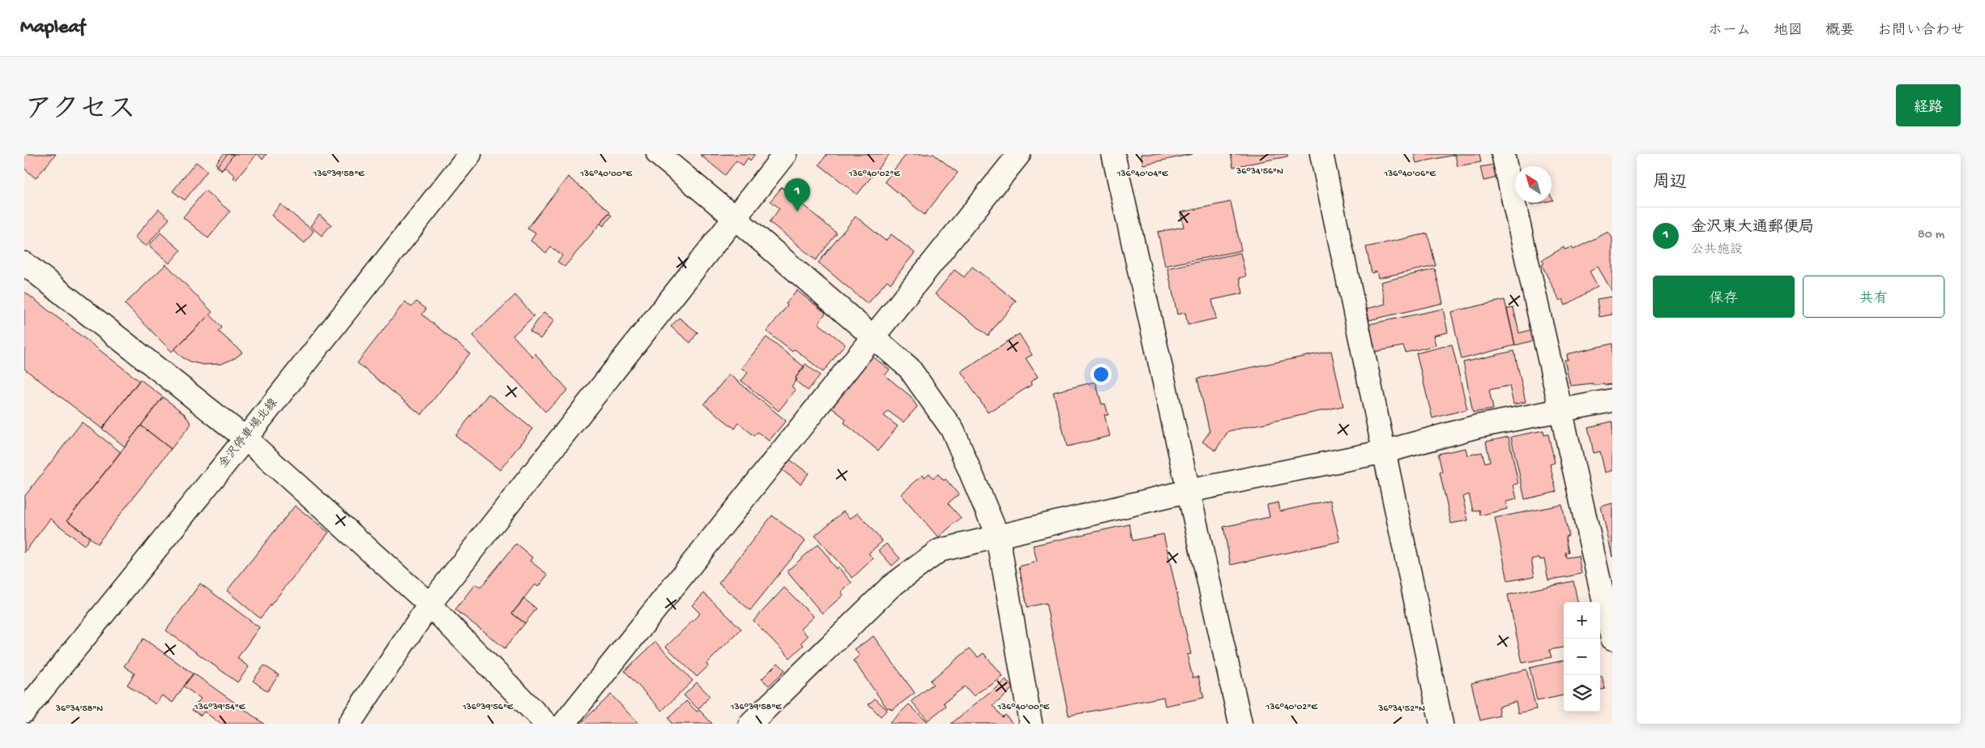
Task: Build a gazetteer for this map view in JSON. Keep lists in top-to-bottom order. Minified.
{"streets":{"street":["金沢停車場北線"]},"north":"top left","page":{"header":"Mapleaf","nav":["ホーム","地図","概要","お問い合わせ"],"title":"アクセス","buttons":["経路",["保存","共有"]],"heading":"周辺","pins":"1","list":[{"mark":"1","name":"金沢東大通郵便局","note":"公共施設","value":"80 m"}],"map_buttons":["+","−"]},"coordinates":["36°34'56\"N","136°39'58\"E","136°40'00\"E","136°40'02\"E","136°40'04\"E","136°40'06\"E","136°39'54\"E","136°39'56\"E","36°34'58\"N","36°34'52\"N"]}
